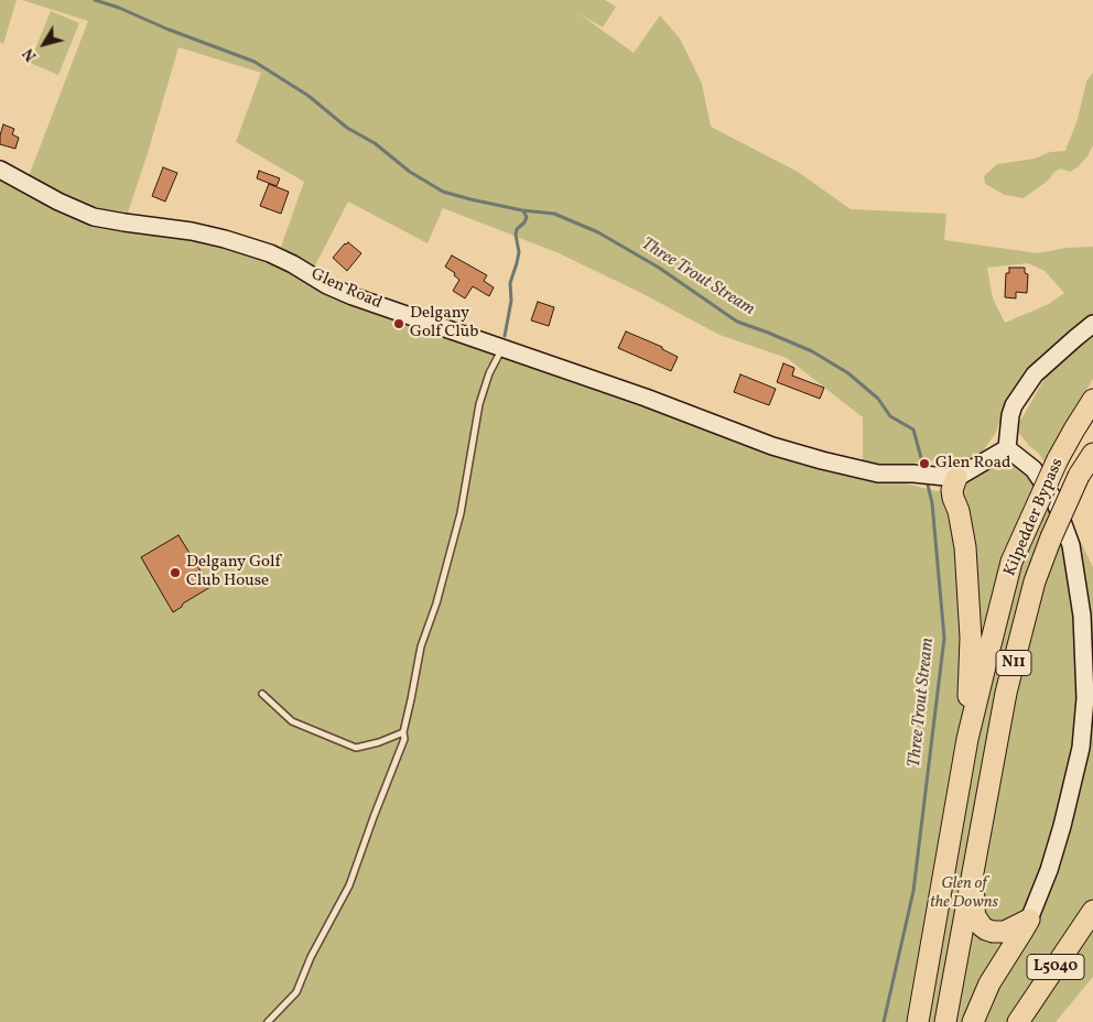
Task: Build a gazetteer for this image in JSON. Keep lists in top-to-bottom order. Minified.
{"streets":{"highway":["Kilpedder Bypass","N11","L5040"],"main road":["Glen Road"]},"crossings":[["Glen Road","N11"],["Kilpedder Bypass","N11"]],"water":["Three Trout Stream"],"parks":["Glen of the Downs"],"places":["Delgany Golf Club","Glen Road","Delgany Golf Club House"],"north":"bottom left"}
